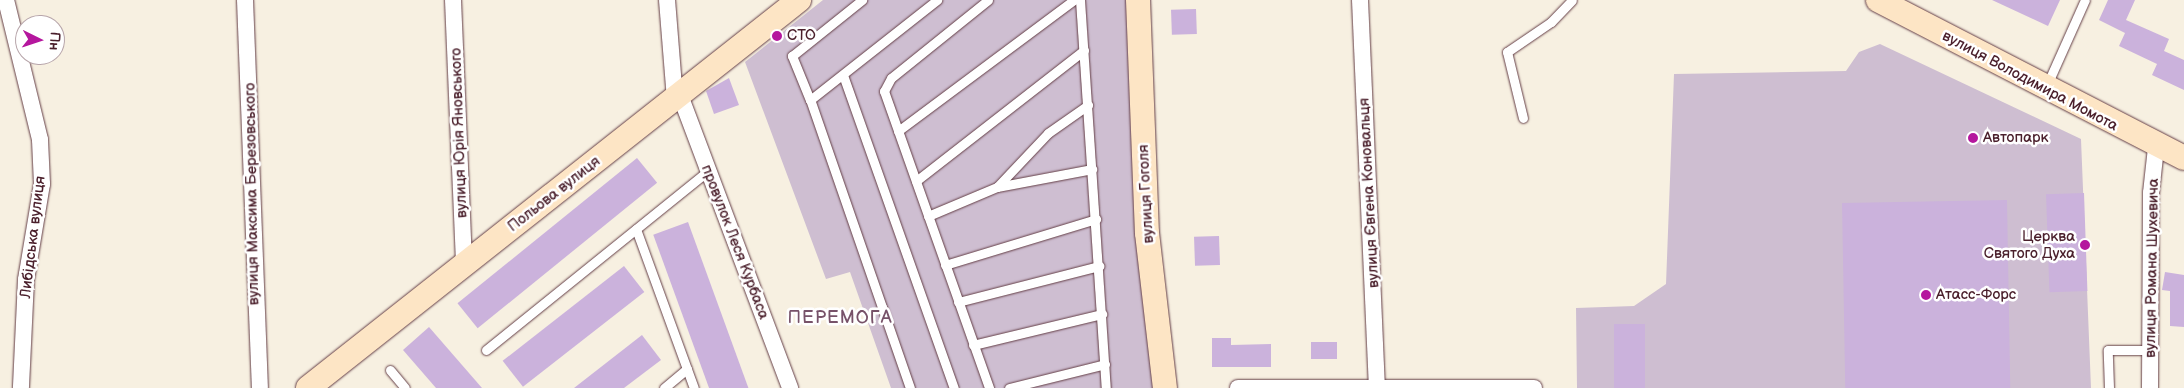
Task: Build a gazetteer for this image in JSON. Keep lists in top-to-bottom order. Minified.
{"streets":{"street":["вулиця Володимира Момота","вулиця Юрія Яновського","вулиця Євгена Коновальця","вулиця Максима Березовського","Польова вулиця","вулиця Гоголя","Либідська вулиця","провулок Леся Курбаса","вулиця Романа Шухевича"]},"crossings":[["вулиця Володимира Момота","вулиця Романа Шухевича"],["вулиця Юрія Яновського","Польова вулиця"],["Польова вулиця","провулок Леся Курбаса"]],"districts":["ПЕРЕМОГА"],"places":["СТО","Автопарк","Церква Святого Духа","Атасс-Форс"],"north":"right"}
